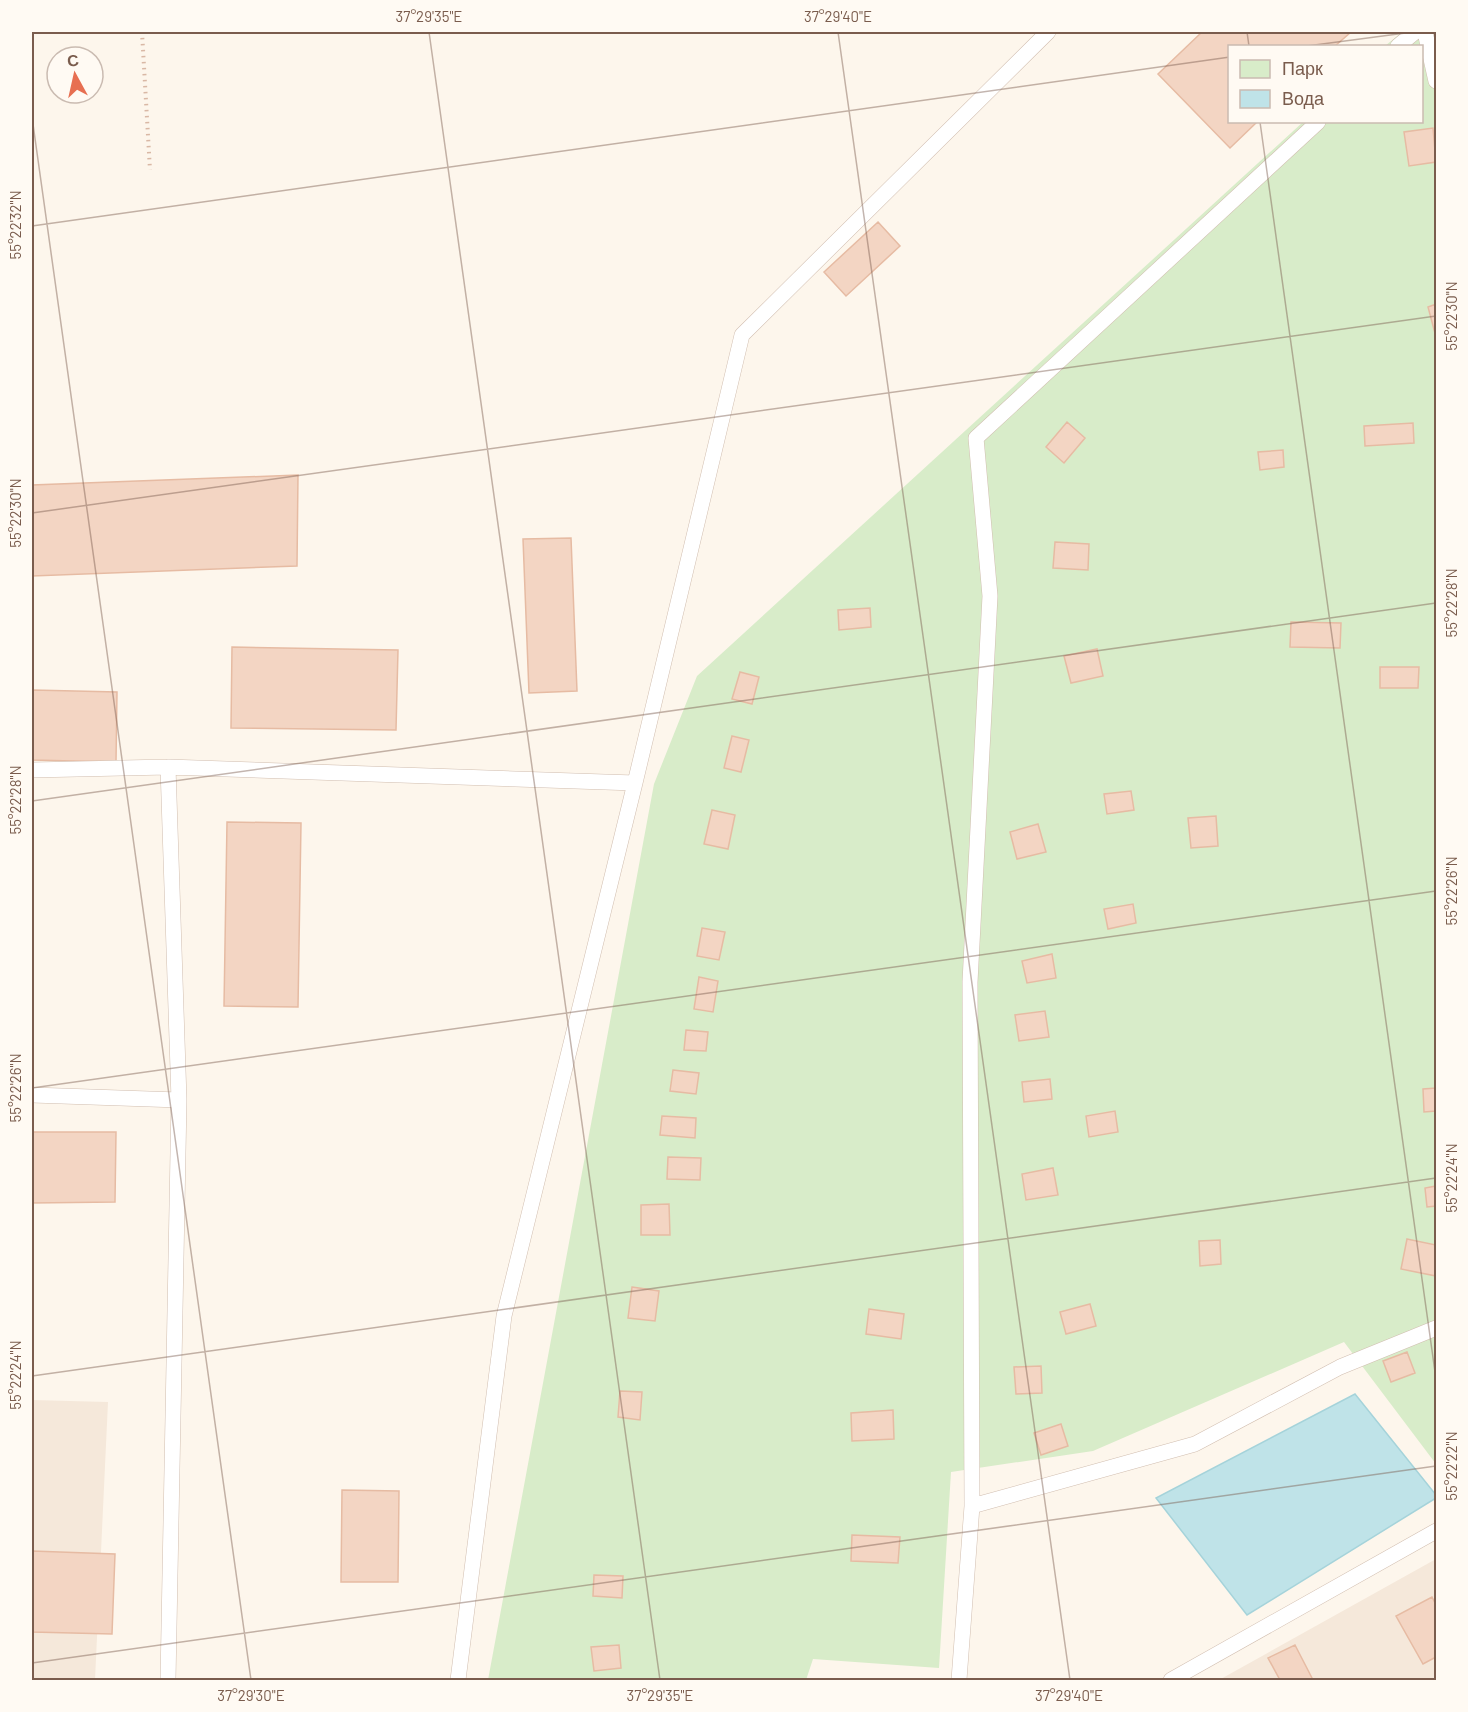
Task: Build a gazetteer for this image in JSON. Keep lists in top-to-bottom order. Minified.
{"legend":["Парк","Вода"],"north":"top","coordinates":["37°29'35\"E","37°29'40\"E","55°22'32\"N","55°22'30\"N","55°22'28\"N","55°22'26\"N","55°22'24\"N","55°22'22\"N","37°29'30\"E"]}
